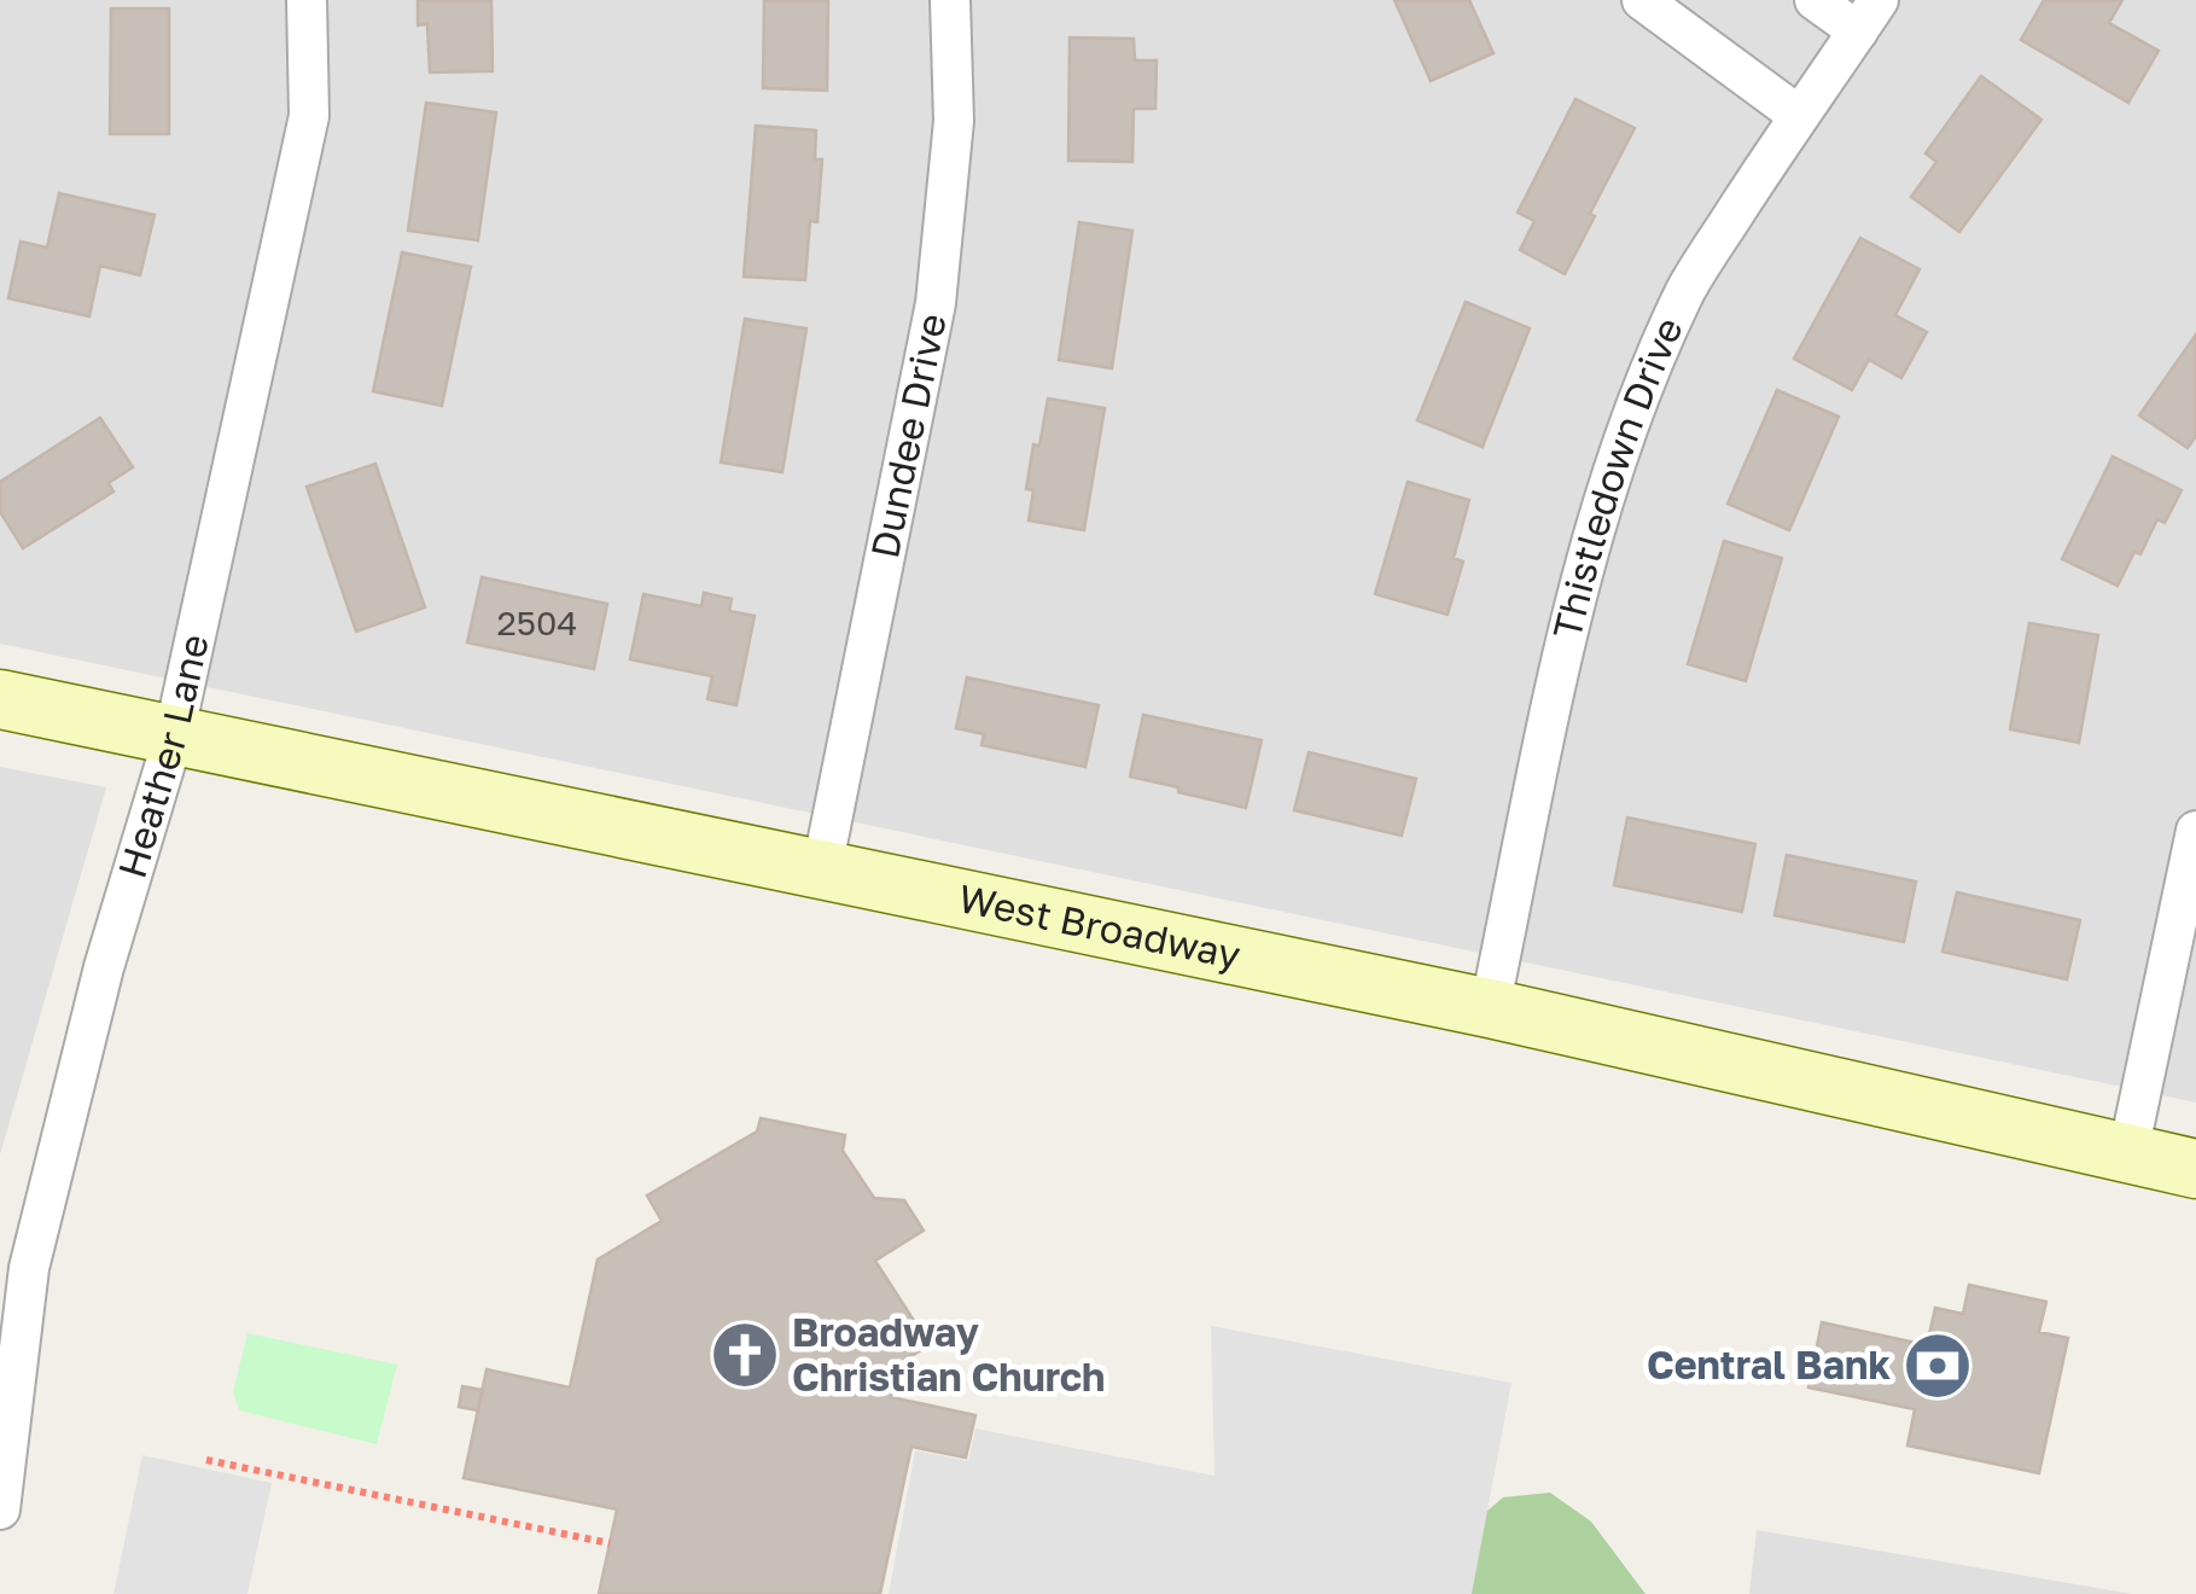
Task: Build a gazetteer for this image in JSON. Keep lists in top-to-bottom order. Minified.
{"streets":{"main road":["West Broadway"],"street":["Dundee Drive","Thistledown Drive","Heather Lane"]},"crossings":[["Dundee Drive","West Broadway"],["Thistledown Drive","West Broadway"],["Heather Lane","West Broadway"]],"places":{"church":["Broadway Christian Church"],"bank":["Central Bank"]},"house_numbers":["2504"]}
